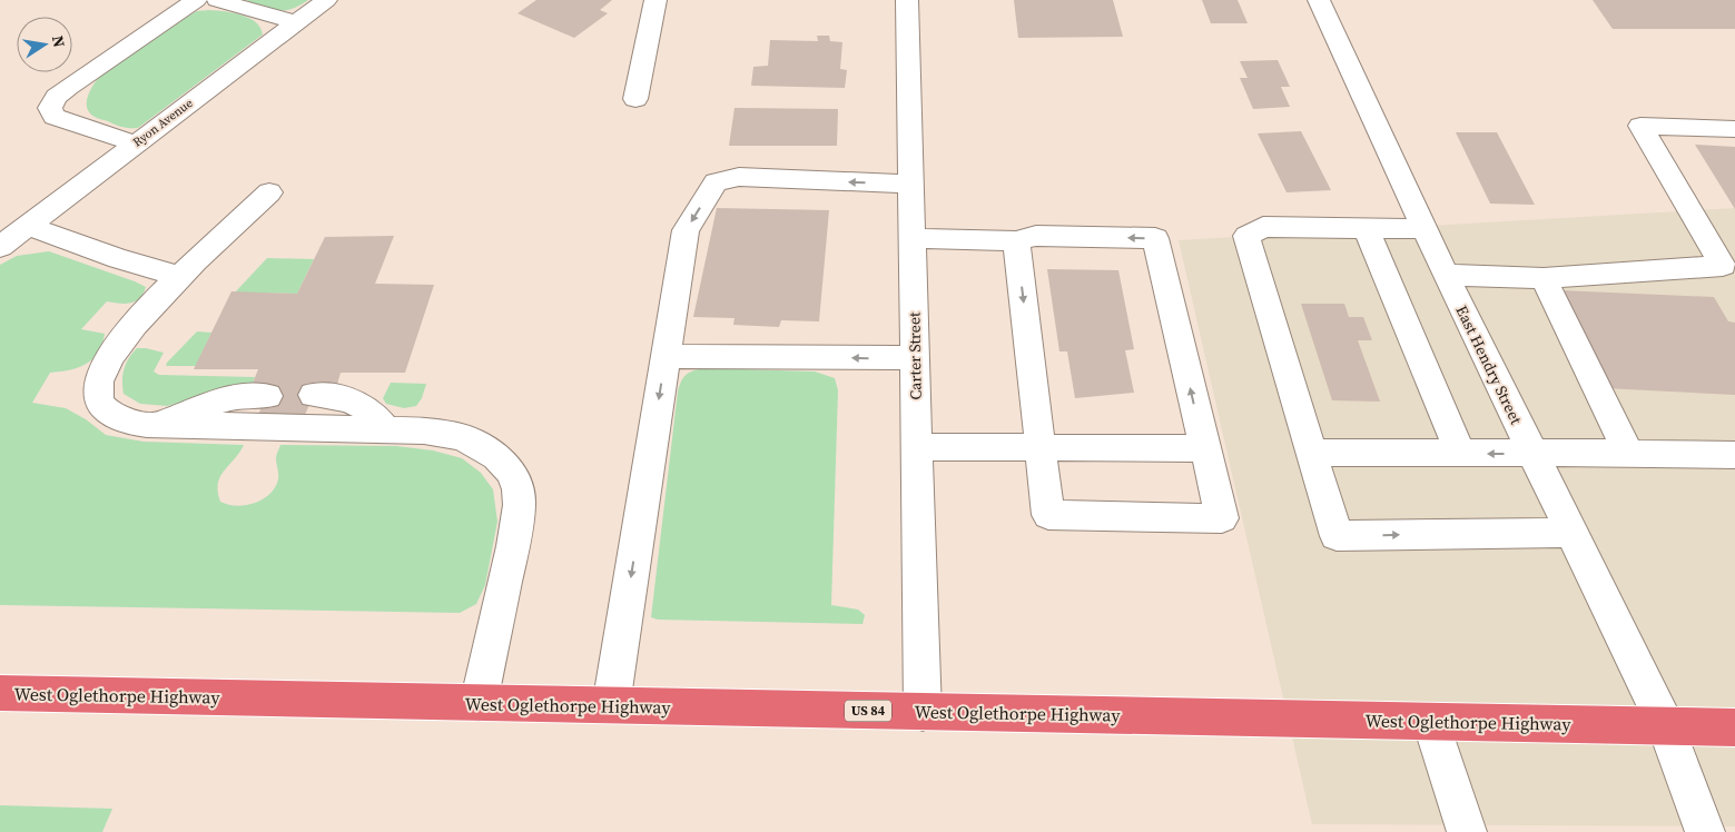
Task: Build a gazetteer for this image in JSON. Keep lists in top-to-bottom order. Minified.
{"streets":{"highway":["West Oglethorpe Highway","US 84"],"street":["Ryon Avenue","Carter Street","East Hendry Street"]},"crossings":[["Carter Street","West Oglethorpe Highway"],["East Hendry Street","West Oglethorpe Highway"]],"north":"right"}
